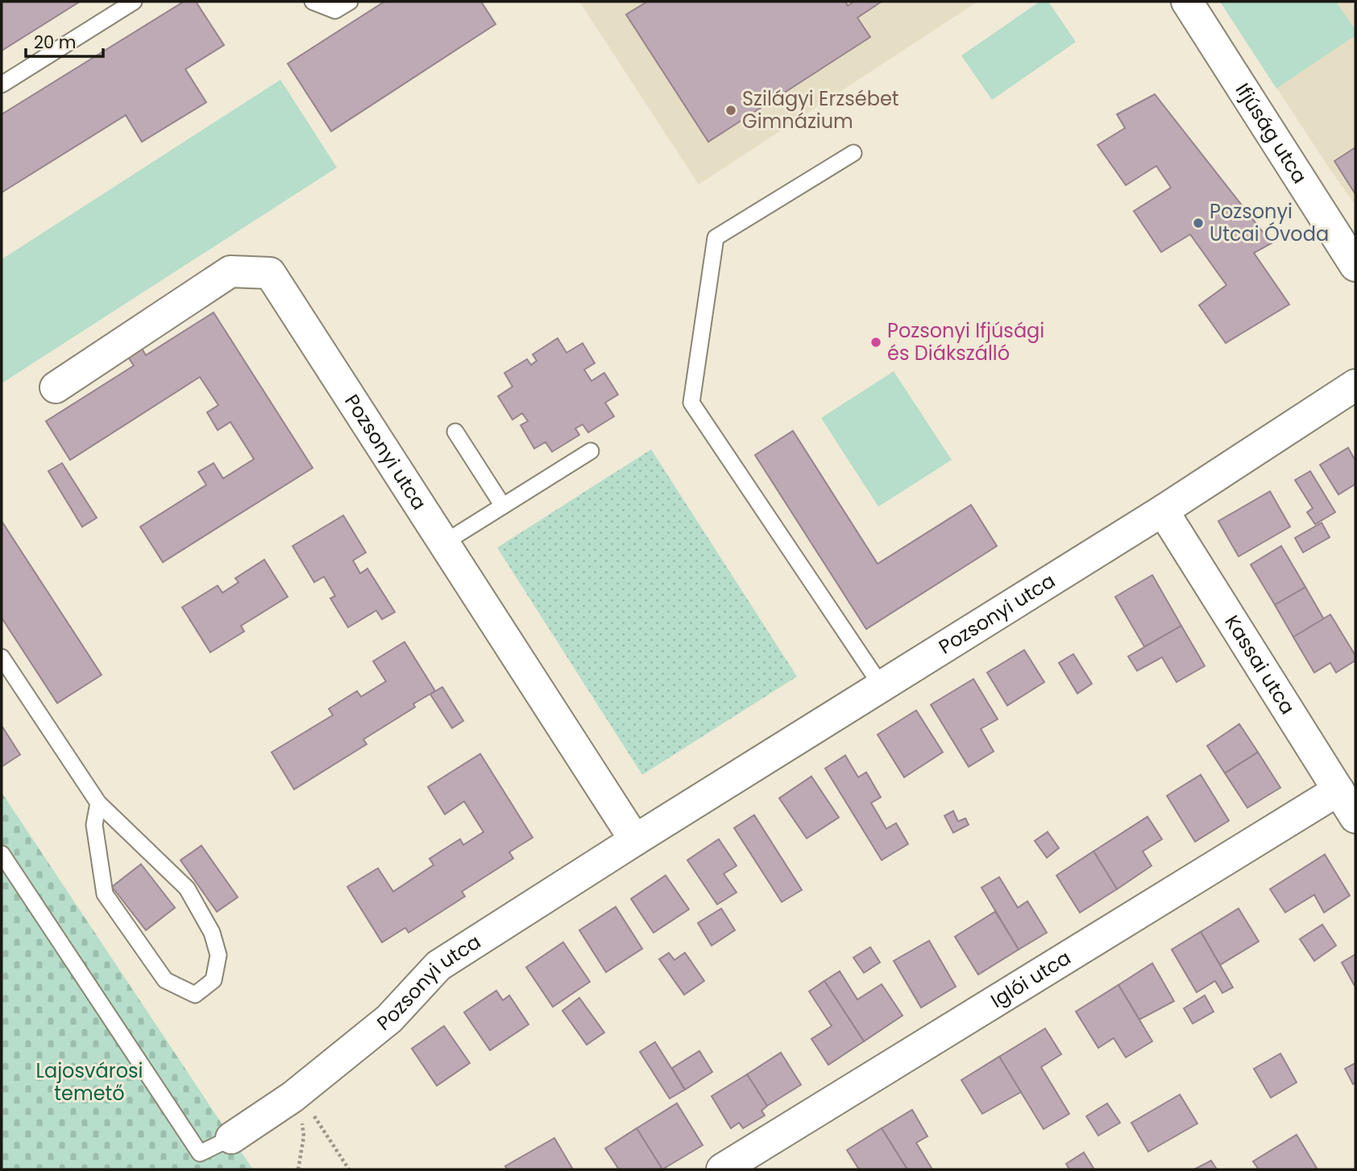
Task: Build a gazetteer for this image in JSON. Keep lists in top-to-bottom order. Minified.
{"streets":{"street":["Ifjúság utca","Pozsonyi utca","Kassai utca","Iglói utca"]},"crossings":[["Pozsonyi utca","Kassai utca"],["Kassai utca","Iglói utca"]],"parks":["Lajosvárosi temető"],"places":["Szilágyi Erzsébet Gimnázium","Pozsonyi Utcai Óvoda","Pozsonyi Ifjúsági és Diákszálló"],"scale_bar":"20 m"}
